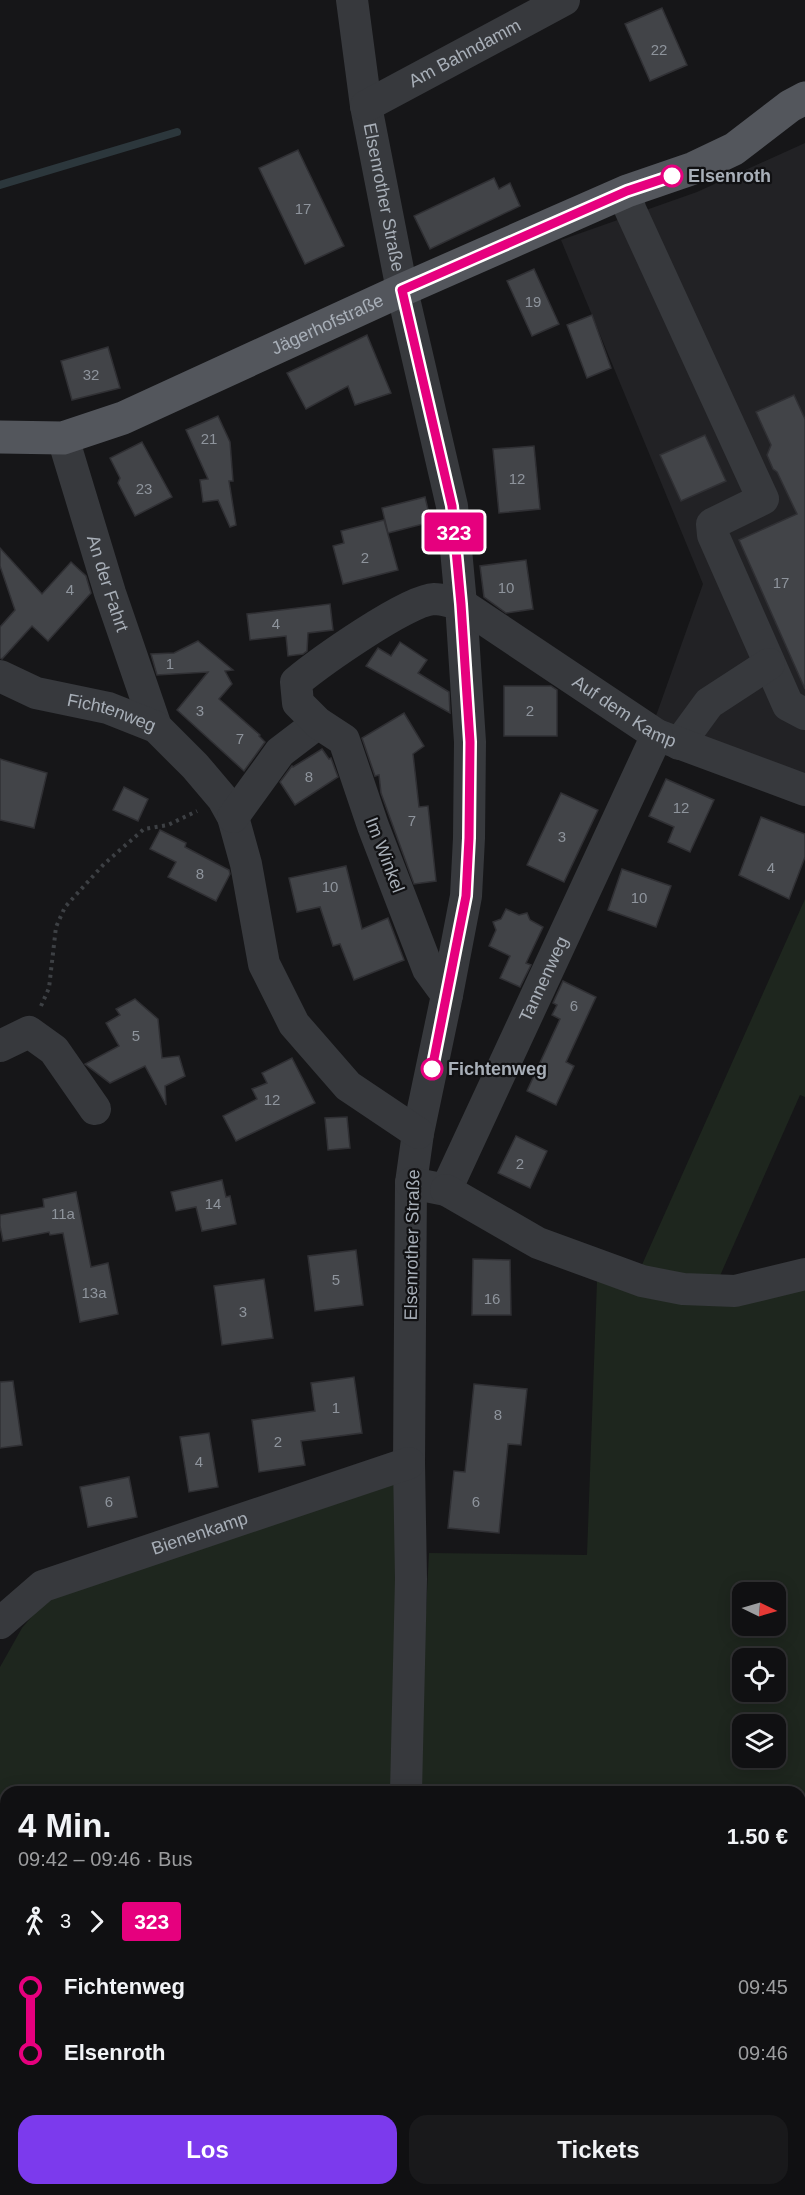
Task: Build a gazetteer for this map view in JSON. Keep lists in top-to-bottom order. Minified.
{"streets":{"main road":["Jägerhofstraße"],"street":["Am Bahndamm","Elsenrother Straße","An der Fahrt","Auf dem Kamp","Fichtenweg","Im Winkel","Tannenweg","Bienenkamp"]},"crossings":[["Am Bahndamm","Elsenrother Straße"],["Elsenrother Straße","Jägerhofstraße"],["Elsenrother Straße","Auf dem Kamp"],["Elsenrother Straße","Fichtenweg"],["Elsenrother Straße","Im Winkel"],["Elsenrother Straße","Bienenkamp"],["Jägerhofstraße","An der Fahrt"],["An der Fahrt","Fichtenweg"],["Auf dem Kamp","Im Winkel"],["Auf dem Kamp","Tannenweg"]],"places":["Elsenroth","Fichtenweg"],"lines":["bus line 323"],"house_numbers":["22","17","19","32","21","12","23","2","17","10","4","4","1","3","2","7","8","12","7","3","4","8","10","10","6","5","12","2","14","11a","5","13a","16","3","1","8","2","4","6","6"],"north":"right","page":{"on_map":"323","heading":["4 Min.","09:42 – 09:46 · Bus","1.50 €"],"legs":["3","323"],"list":[{"name":"Fichtenweg","value":"09:45"},{"name":"Elsenroth","value":"09:46"}],"buttons":["Los","Tickets"]}}
